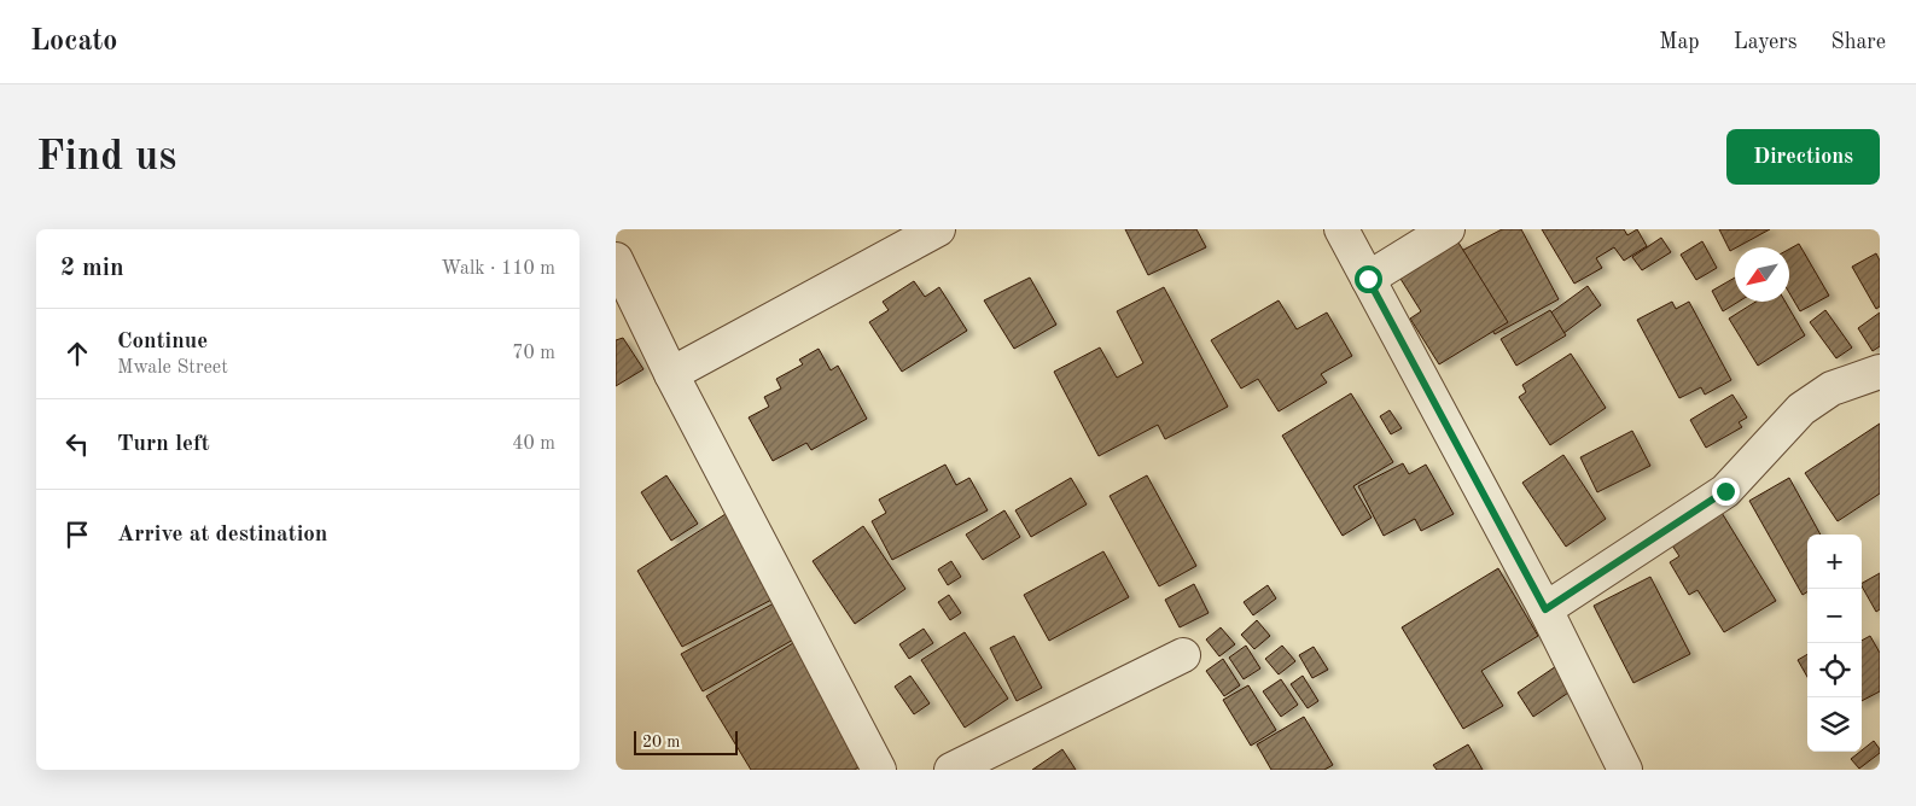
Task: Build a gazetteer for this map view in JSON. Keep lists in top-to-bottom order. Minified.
{"scale_bar":"20 m","north":"bottom left","page":{"header":"Locato","nav":["Map","Layers","Share"],"buttons":"Directions","title":"Find us","heading":["2 min","Walk · 110 m"],"list":[["Continue","Mwale Street","70 m"],["Turn left","40 m"],"Arrive at destination"],"map_buttons":["+","−"],"scale":"20 m"}}
